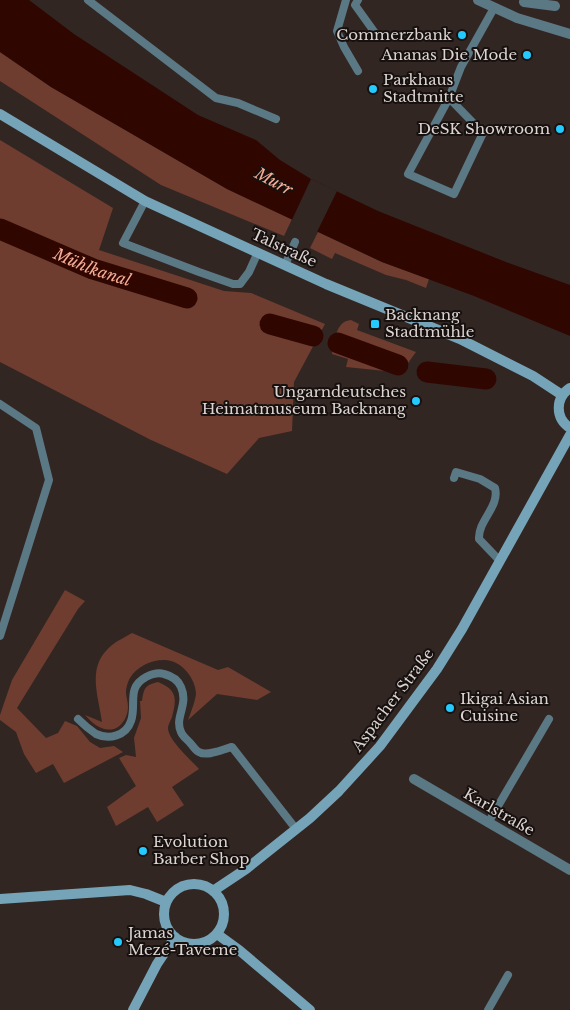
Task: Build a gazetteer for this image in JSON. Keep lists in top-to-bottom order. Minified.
{"streets":{"street":["Talstraße","Aspacher Straße","Karlstraße"]},"water":["Murr","Mühlkanal"],"places":{"other":["Commerzbank","Ananas Die Mode","Parkhaus Stadtmitte","DeSK Showroom","Ungarndeutsches Heimatmuseum Backnang","Ikigai Asian Cuisine","Evolution Barber Shop","Jamas Mezé-Taverne"],"transit":["Backnang Stadtmühle"]}}
